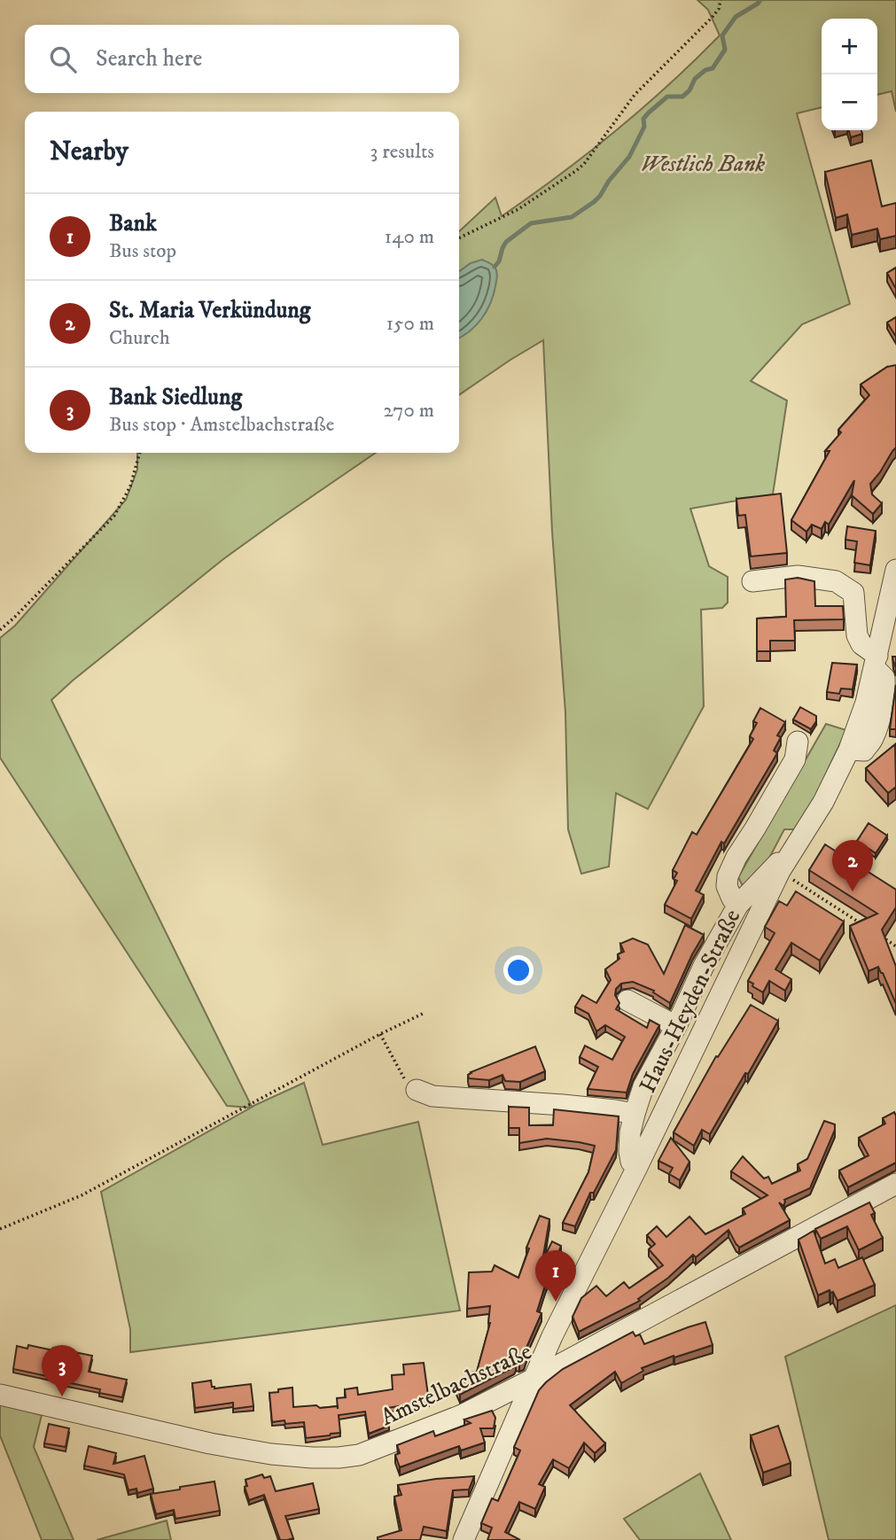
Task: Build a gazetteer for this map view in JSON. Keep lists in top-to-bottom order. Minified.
{"streets":{"street":["Haus-Heyden-Straße","Amstelbachstraße"]},"crossings":[["Haus-Heyden-Straße","Amstelbachstraße"]],"parks":["Westlich Bank"],"page":{"map_buttons":["+","−"],"search":"Search here","heading":["Nearby","3 results"],"list":[{"mark":"1","name":"Bank","note":"Bus stop","value":"140 m"},{"mark":"2","name":"St. Maria Verkündung","note":"Church","value":"150 m"},{"mark":"3","name":"Bank Siedlung","note":"Bus stop · Amstelbachstraße","value":"270 m"}],"pins":["2","1","3"]}}
